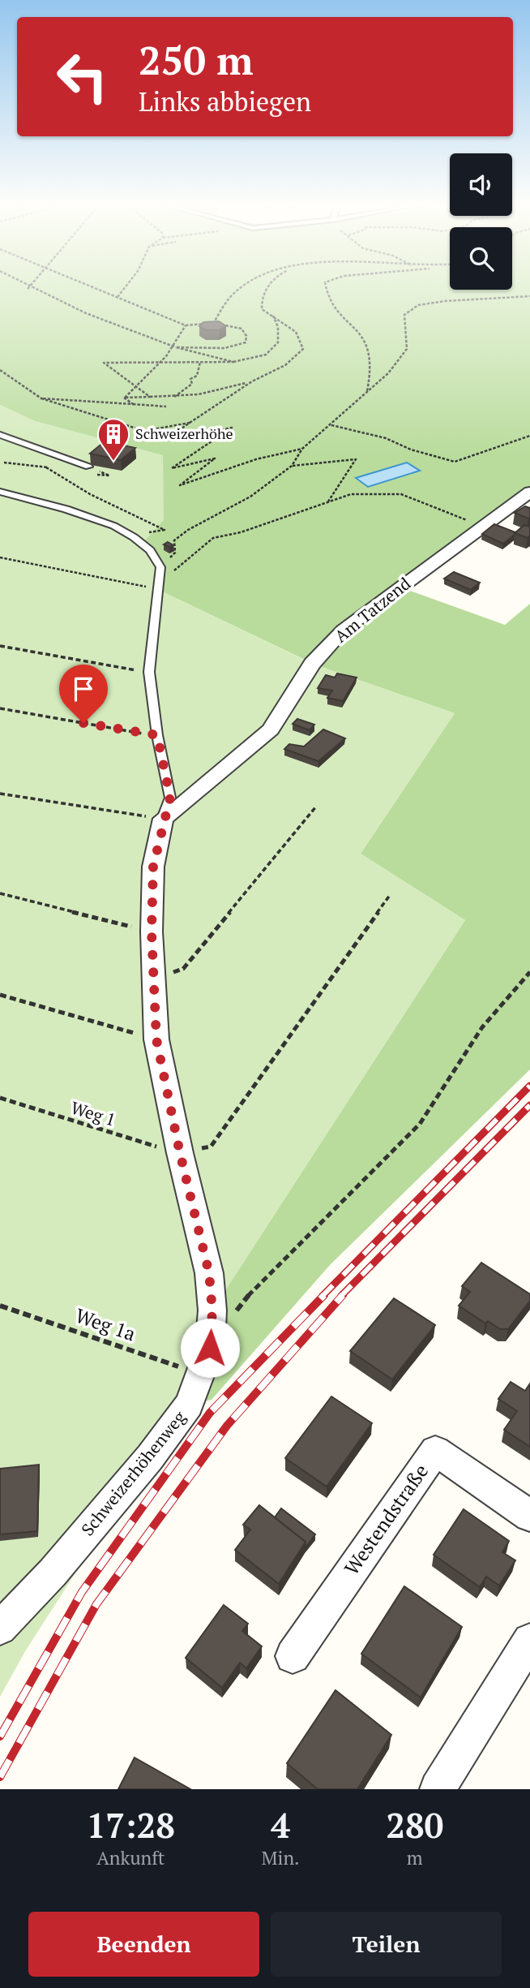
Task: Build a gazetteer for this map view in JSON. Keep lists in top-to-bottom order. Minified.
{"streets":{"street":["Am Tatzend","Schweizerhöhenweg","Westendstraße"],"path":["Weg 1","Weg 1a"]},"crossings":[["Am Tatzend","Schweizerhöhenweg"],["Weg 1","Schweizerhöhenweg"],["Weg 1a","Schweizerhöhenweg"]],"places":{"building":["Schweizerhöhe"]},"page":{"turn":["250 m","Links abbiegen"],"eta":["17:28","Ankunft","4","Min.","280","m"],"buttons":["Beenden","Teilen"]}}
